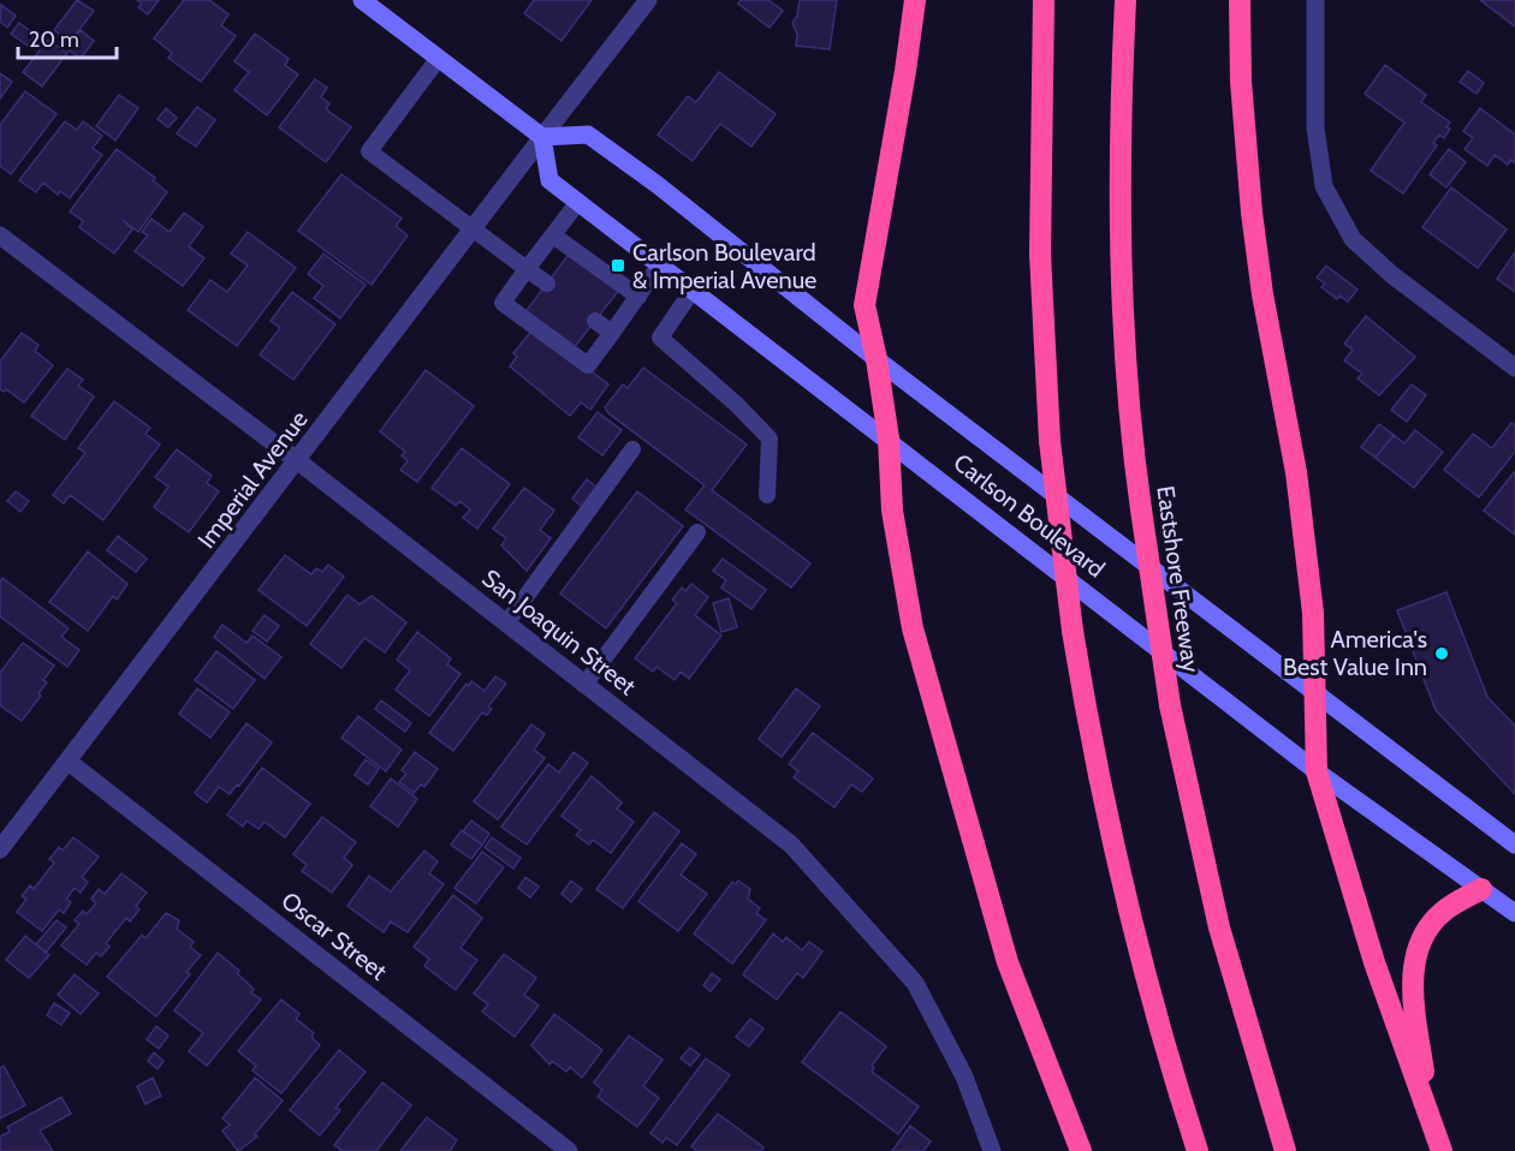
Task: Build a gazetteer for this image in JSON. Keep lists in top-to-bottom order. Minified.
{"streets":{"highway":["Eastshore Freeway"],"main road":["Carlson Boulevard"],"street":["Imperial Avenue","San Joaquin Street","Oscar Street"]},"crossings":[["Imperial Avenue","Carlson Boulevard"],["Imperial Avenue","San Joaquin Street"],["Imperial Avenue","Oscar Street"]],"places":{"transit":["Carlson Boulevard & Imperial Avenue"],"other":["America's Best Value Inn"]},"scale_bar":"20 m"}
